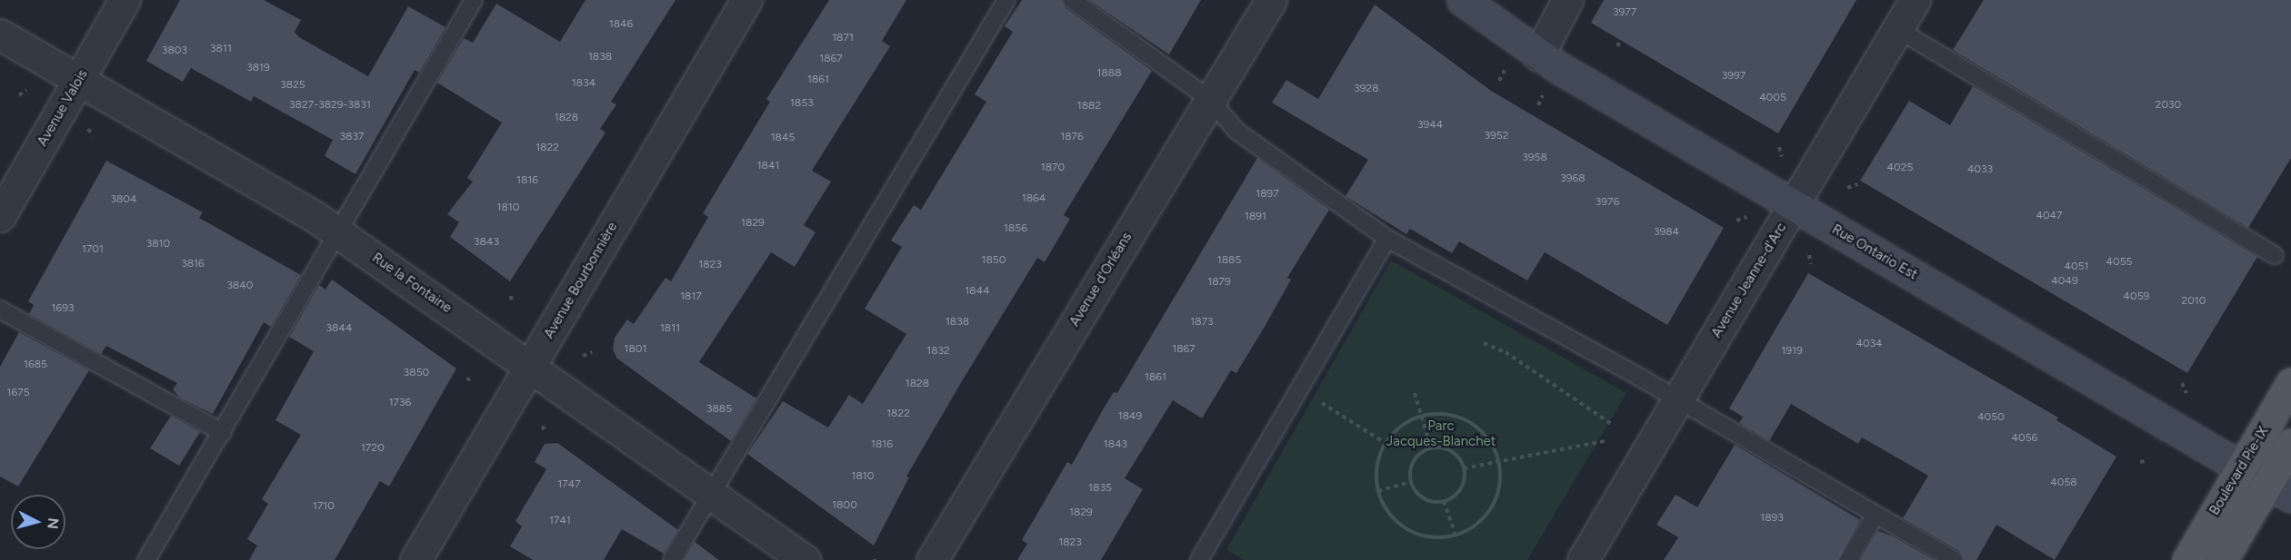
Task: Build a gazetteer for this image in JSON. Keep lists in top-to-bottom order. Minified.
{"streets":{"main road":["Rue Ontario Est","Boulevard Pie-IX"],"street":["Avenue Valois","Avenue d'Orléans","Avenue Bourbonnière","Avenue Jeanne-d'Arc","Rue la Fontaine"]},"crossings":[["Avenue Valois","Rue la Fontaine"],["Rue Ontario Est","Avenue Jeanne-d'Arc"],["Rue Ontario Est","Boulevard Pie-IX"],["Avenue Bourbonnière","Rue la Fontaine"]],"parks":["Parc Jacques-Blanchet"],"house_numbers":["3977","1846","1871","3811","3803","1838","1867","3819","1888","3997","1861","1834","3825","3928","4005","1853","3827-3829-3831","2030","1882","1828","3944","3952","3837","1876","1845","1822","3958","1841","1870","4025","4033","3968","1816","1897","1864","3804","3976","1810","4047","1891","1829","1856","3984","3843","3810","1701","1850","1885","4055","3816","1823","4051","4049","1879","3840","1844","1817","4059","2010","1693","1838","1873","3844","1811","4034","1801","1867","1832","1919","1685","3850","1861","1828","1675","1736","3885","1822","1849","4050","4056","1816","1843","1720","1810","4058","1747","1835","1800","1710","1829","1893","1741","1823"],"north":"right"}
